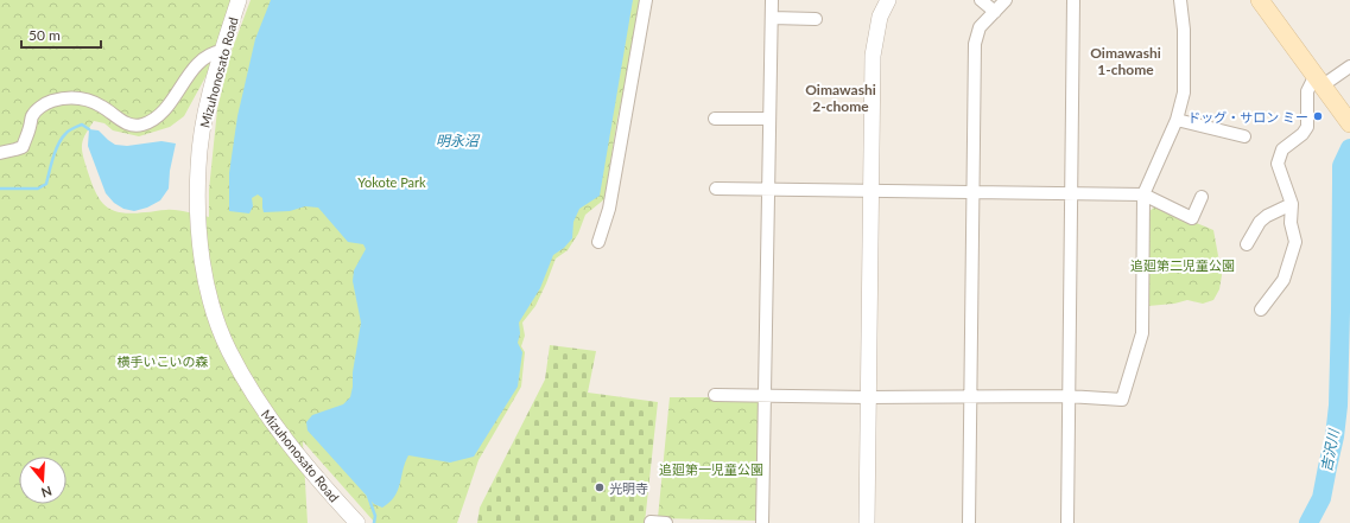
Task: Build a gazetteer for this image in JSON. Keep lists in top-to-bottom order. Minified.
{"streets":{"street":["Mizuhonosato Road"]},"districts":["Oimawashi 1-chome","Oimawashi 2-chome"],"water":["明永沼","吉沢川"],"parks":["Yokote Park","追廻第二児童公園","横手いこいの森","追廻第一児童公園"],"places":["ドッグ・サロン ミー","光明寺"],"scale_bar":"50 m","north":"bottom"}
